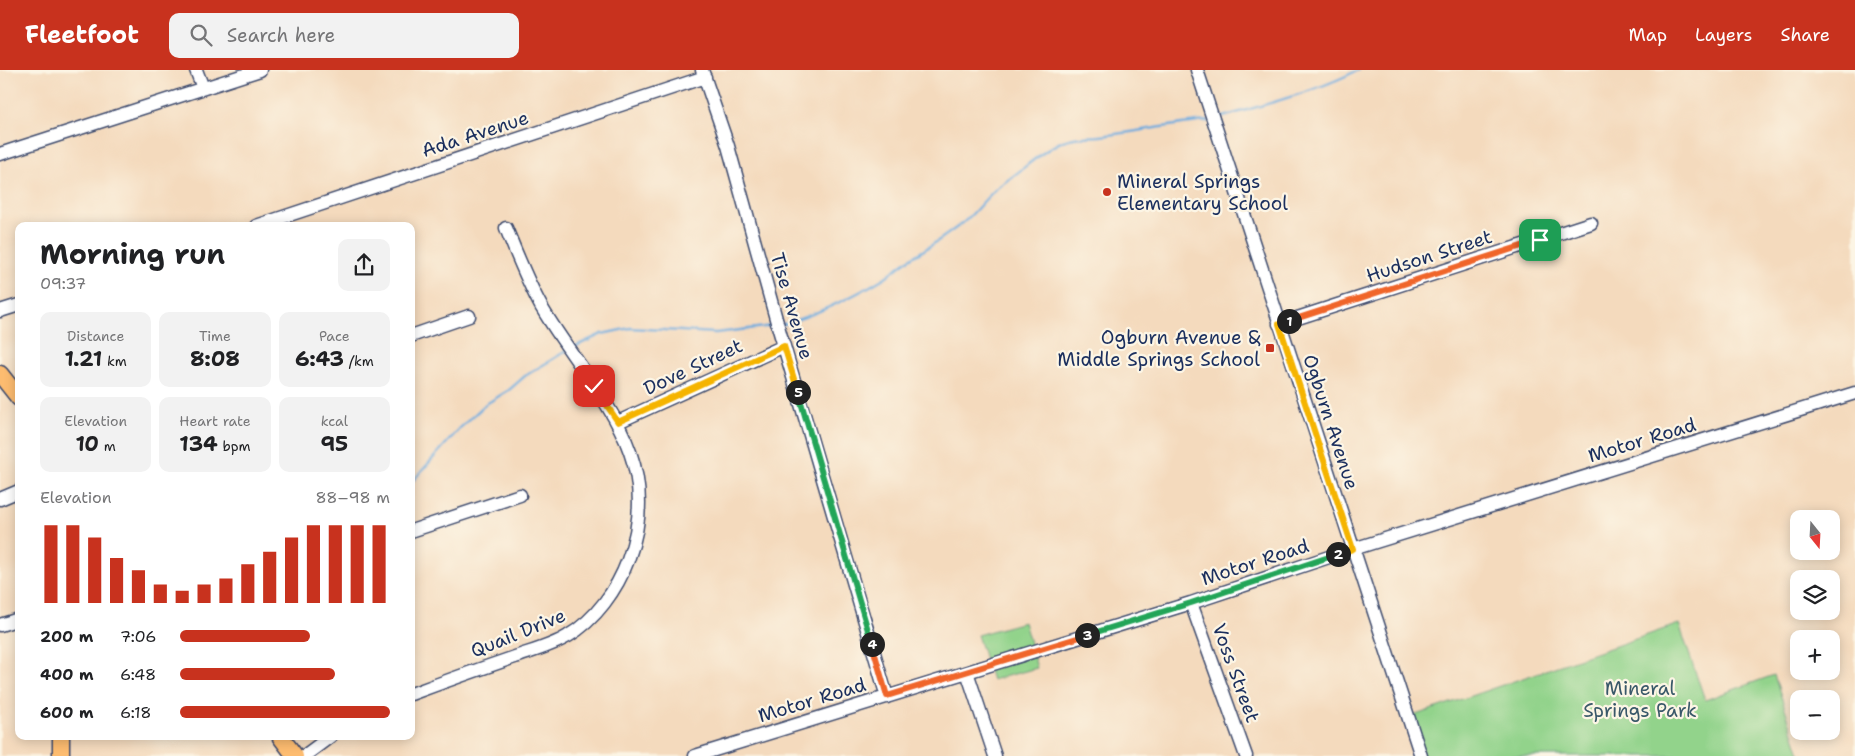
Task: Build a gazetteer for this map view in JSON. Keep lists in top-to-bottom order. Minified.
{"streets":{"street":["Ada Avenue","Hudson Street","Tise Avenue","Dove Street","Ogburn Avenue","Motor Road","Quail Drive","Voss Street"]},"crossings":[["Ada Avenue","Tise Avenue"],["Hudson Street","Ogburn Avenue"],["Tise Avenue","Dove Street"],["Tise Avenue","Motor Road"],["Dove Street","Quail Drive"],["Ogburn Avenue","Motor Road"],["Motor Road","Voss Street"]],"parks":["Mineral Springs Park"],"places":{"other":["Mineral Springs Elementary School"],"transit":["Ogburn Avenue & Middle Springs School"]},"north":"bottom","page":{"header":"Fleetfoot","search":"Search here","nav":["Map","Layers","Share"],"heading":["Morning run","09:37"],"stats":[["Distance","1.21 km"],["Time","8:08"],["Pace","6:43 /km"],["Elevation","10 m"],["Heart rate","134 bpm"],["kcal","95"]],"pins":["1","5","2","3","4"],"chart":["Elevation","88–98 m"],"map_buttons":["+","−"],"list":[{"name":"200 m","note":"7:06"},{"name":"400 m","note":"6:48"},{"name":"600 m","note":"6:18"}]}}
